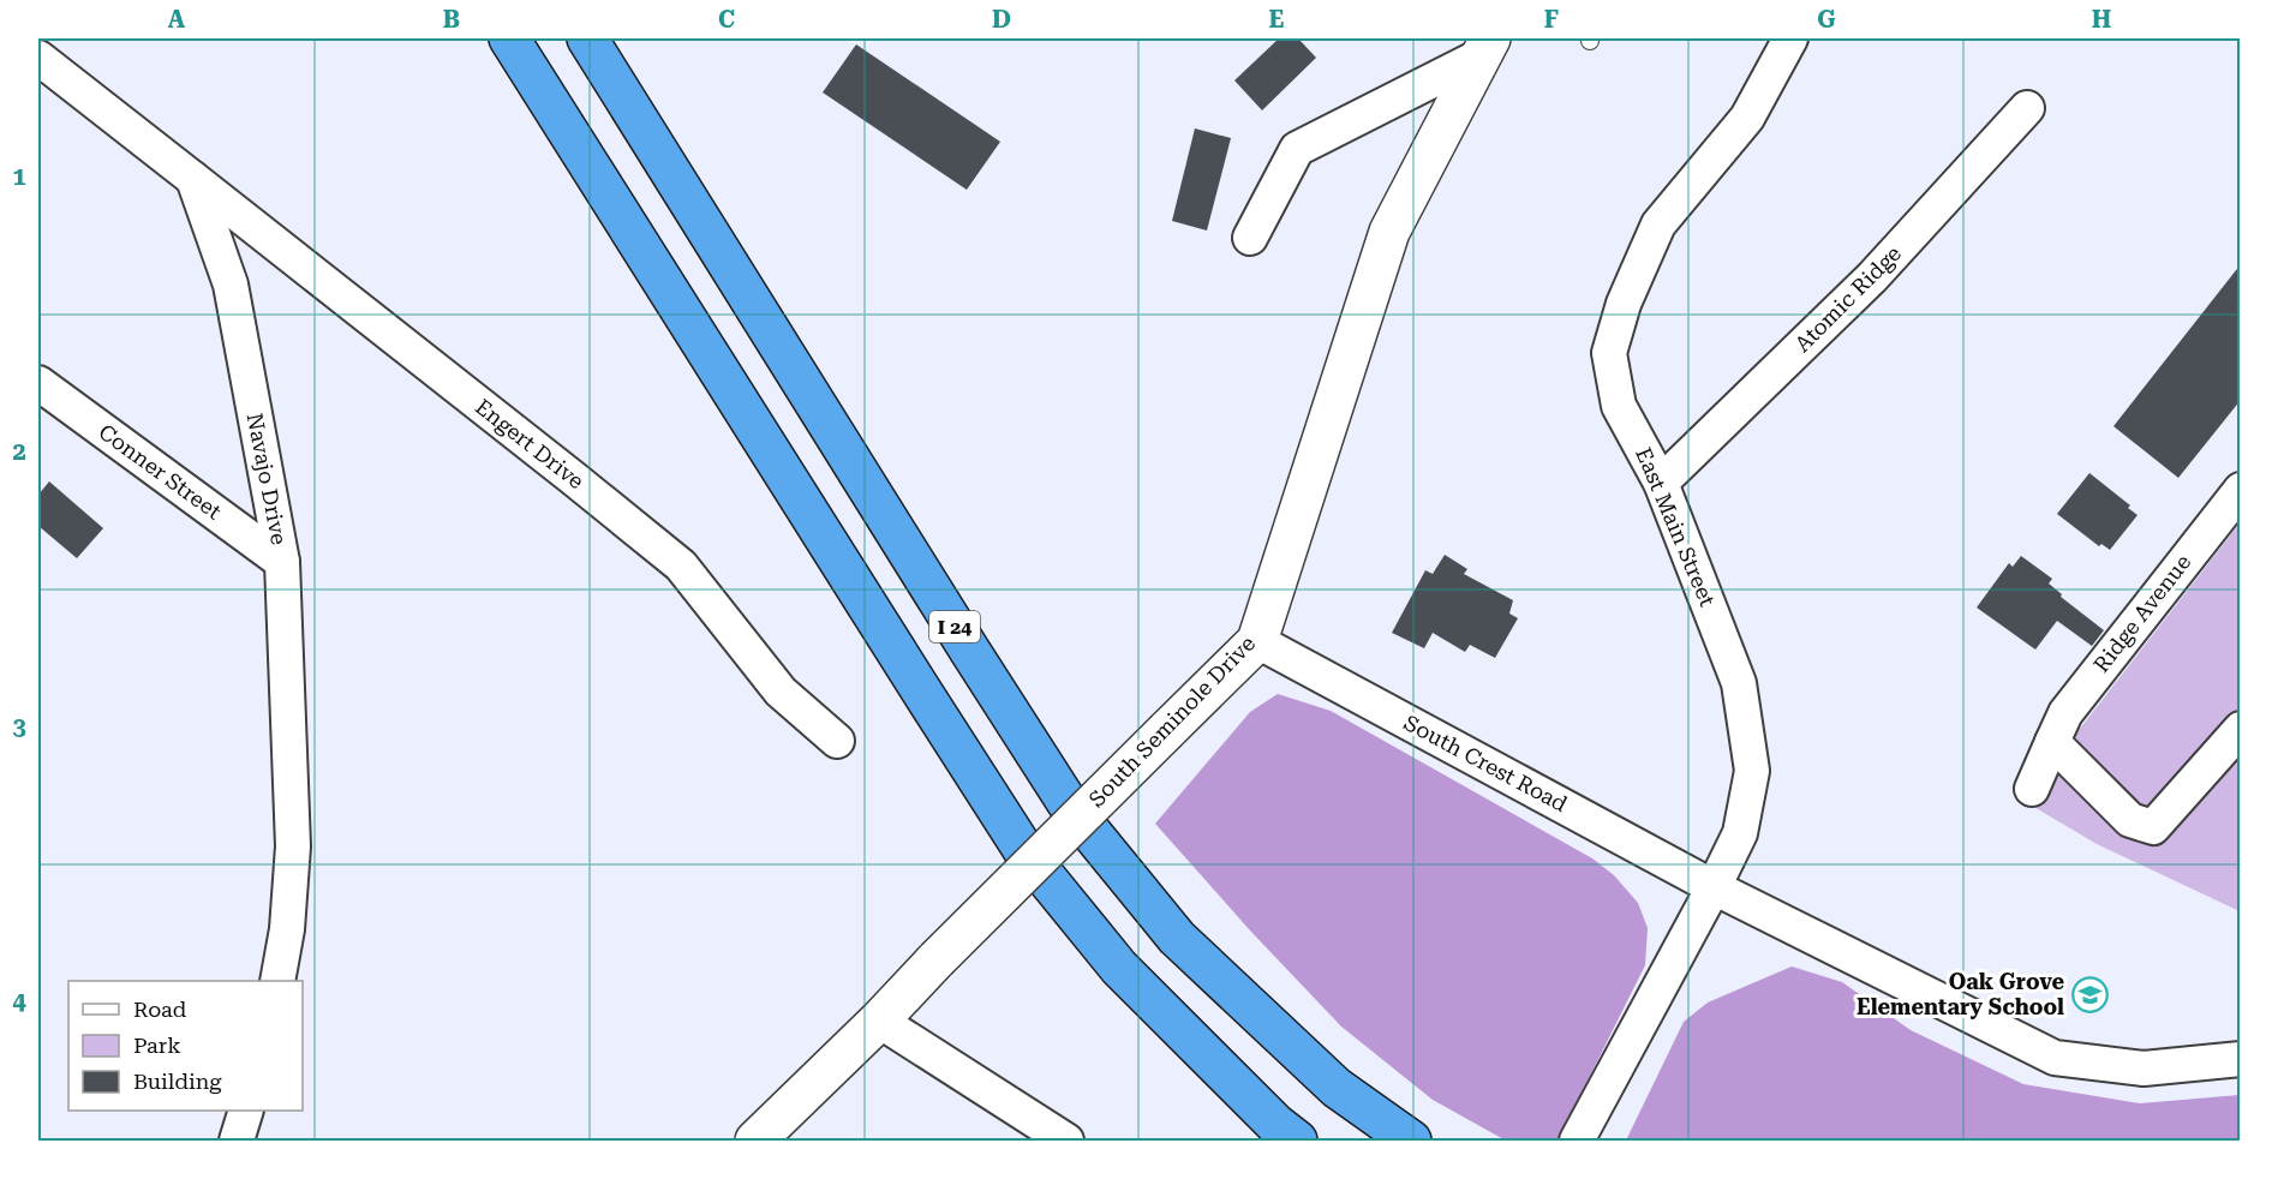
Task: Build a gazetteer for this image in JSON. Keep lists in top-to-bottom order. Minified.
{"streets":{"highway":["I 24"],"street":["Atomic Ridge","Engert Drive","Conner Street","Navajo Drive","East Main Street","Ridge Avenue","South Seminole Drive","South Crest Road"]},"crossings":[["Atomic Ridge","East Main Street"],["Engert Drive","Navajo Drive"],["Conner Street","Navajo Drive"],["East Main Street","South Crest Road"],["South Seminole Drive","South Crest Road"]],"places":{"school or university":["Oak Grove Elementary School"]},"legend":["Road","Park","Building"],"grid":{"columns":["A","B","C","D","E","F","G","H"],"rows":["1","2","3","4"]}}
